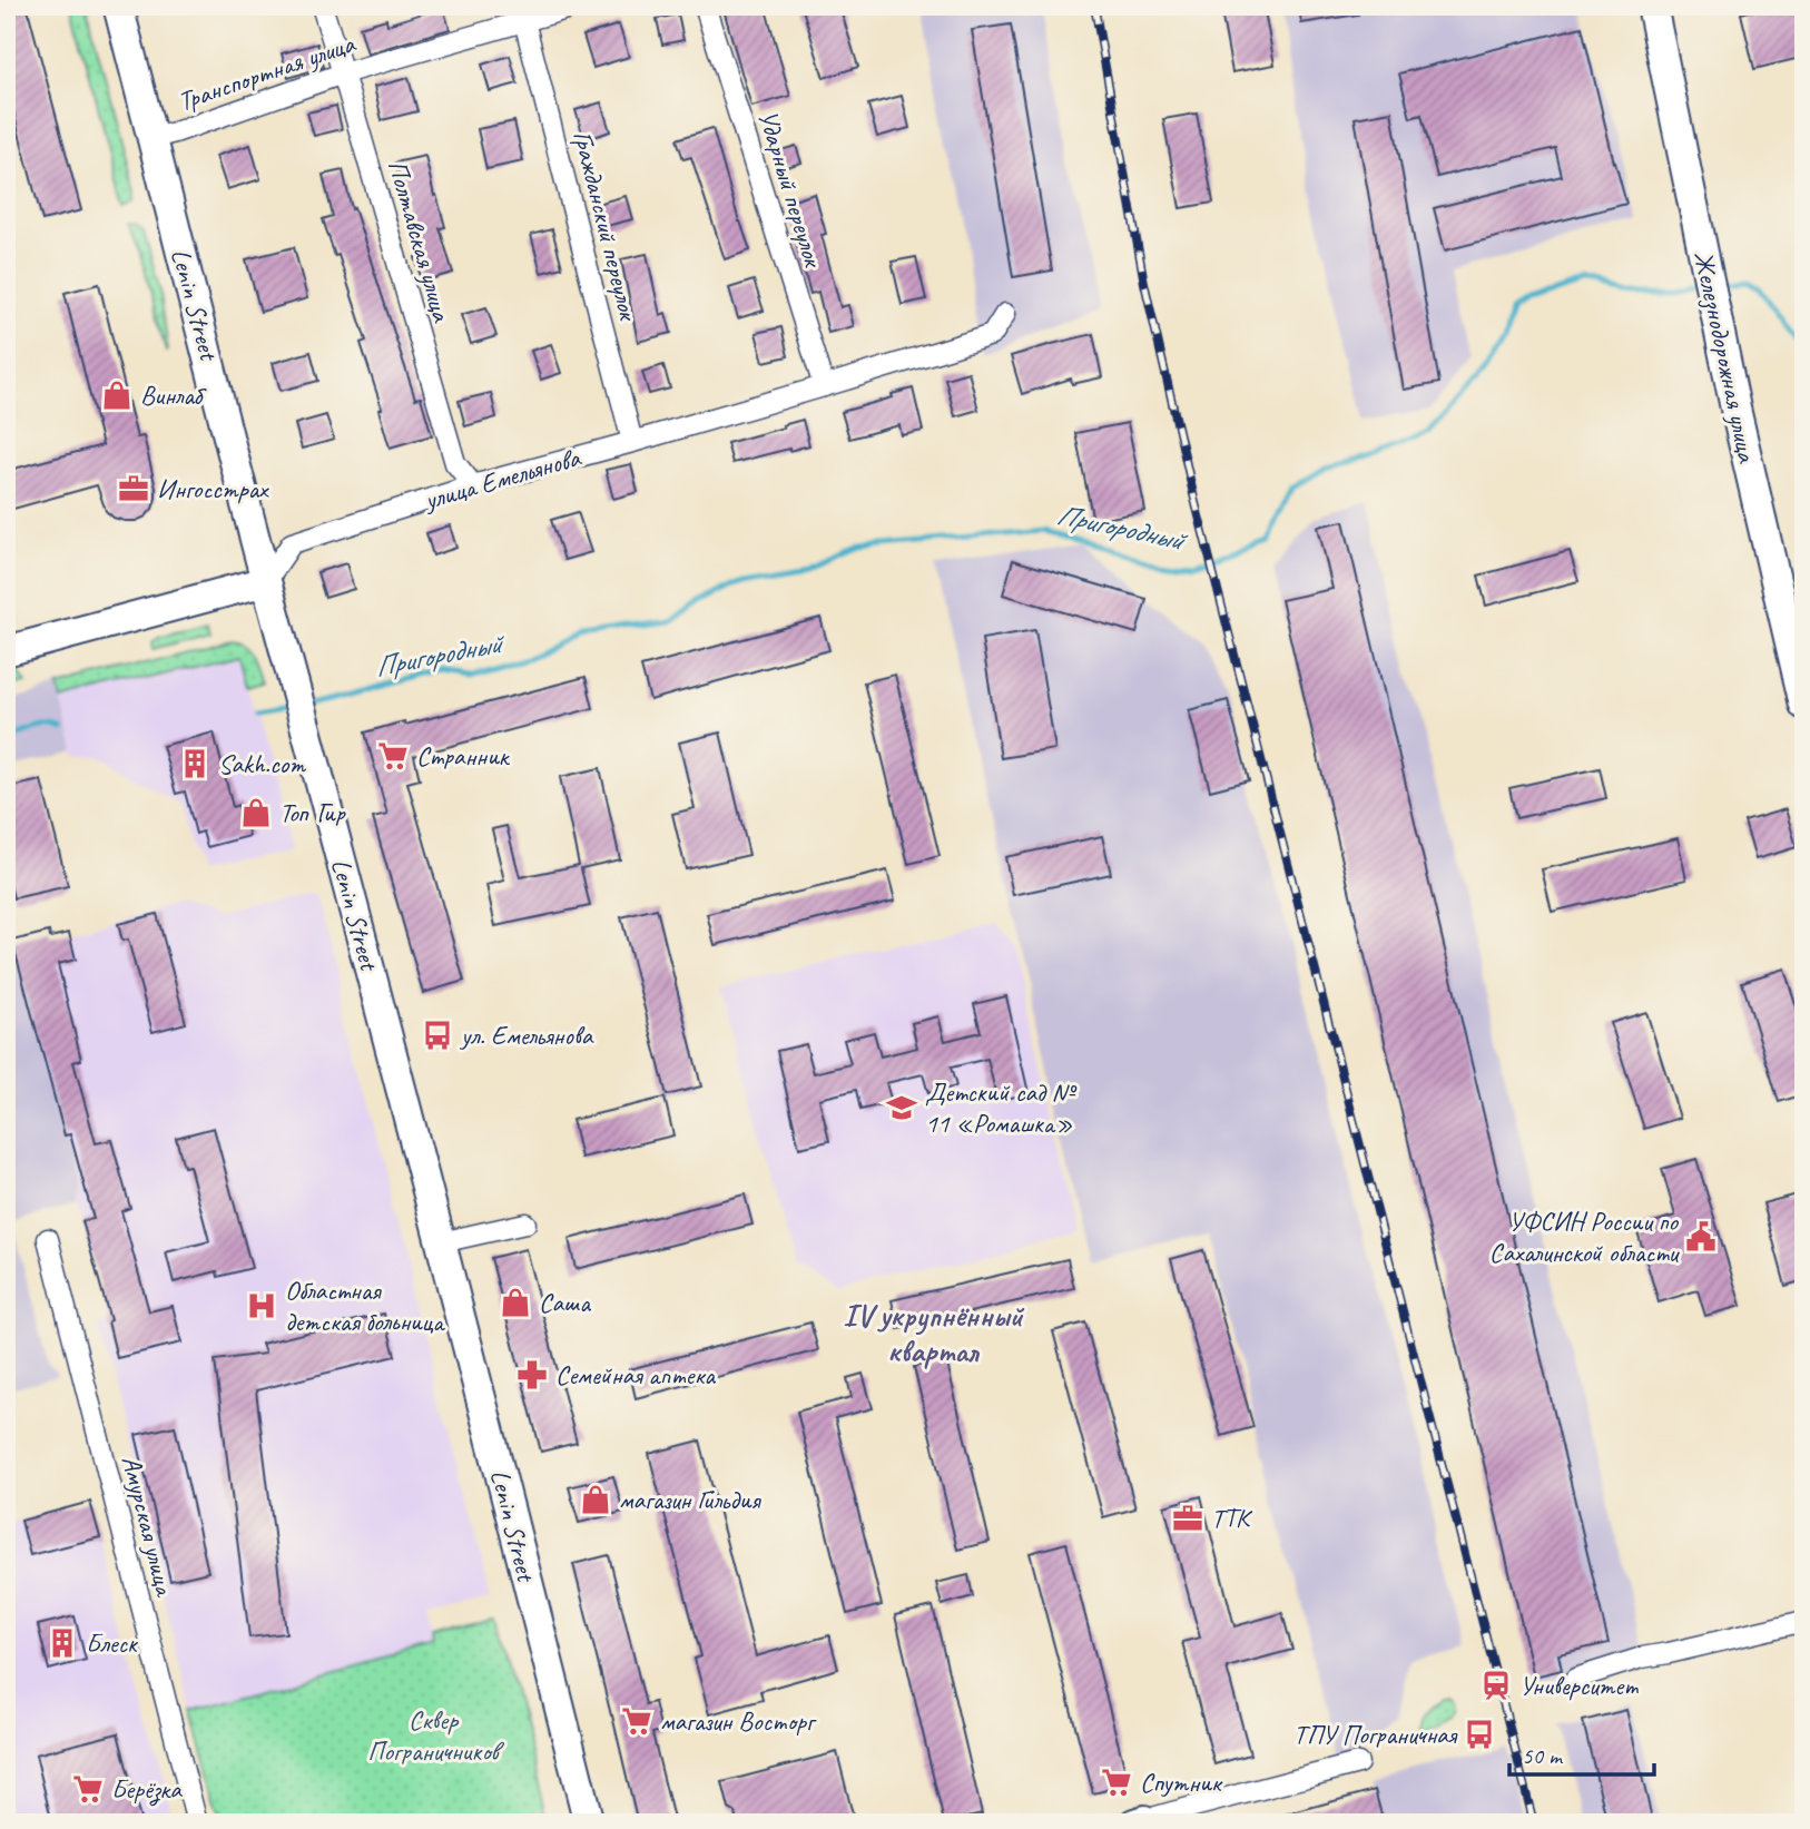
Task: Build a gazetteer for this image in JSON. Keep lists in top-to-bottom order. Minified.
{"streets":{"main road":["Lenin Street","Железнодорожная улица"],"street":["Транспортная улица","Ударный переулок","Гражданский переулок","Полтавская улица","улица Емельянова","Амурская улица"]},"crossings":[["Транспортная улица","Гражданский переулок"],["Транспортная улица","Полтавская улица"],["Транспортная улица","Lenin Street"],["Ударный переулок","улица Емельянова"],["Гражданский переулок","улица Емельянова"],["Полтавская улица","улица Емельянова"],["Lenin Street","улица Емельянова"]],"districts":["IV укрупнённый квартал"],"water":["Пригородный"],"parks":["Сквер Пограничников"],"places":{"shop":["Винлаб","Топ Гир","Саша","магазин Гильдия"],"office":["Ингосстрах","ТТК"],"supermarket":["Странник","магазин Восторг","Спутник","Берёзка"],"building":["Sakh.com","Блеск"],"bus stop":["ул. Емельянова","ТПУ Пограничная"],"school or university":["Детский сад № 11 «Ромашка»"],"public building":["УФСИН России по Сахалинской области"],"hospital":["Областная детская больница"],"pharmacy":["Семейная аптека"],"station":["Университет"]},"scale_bar":"50 m"}
